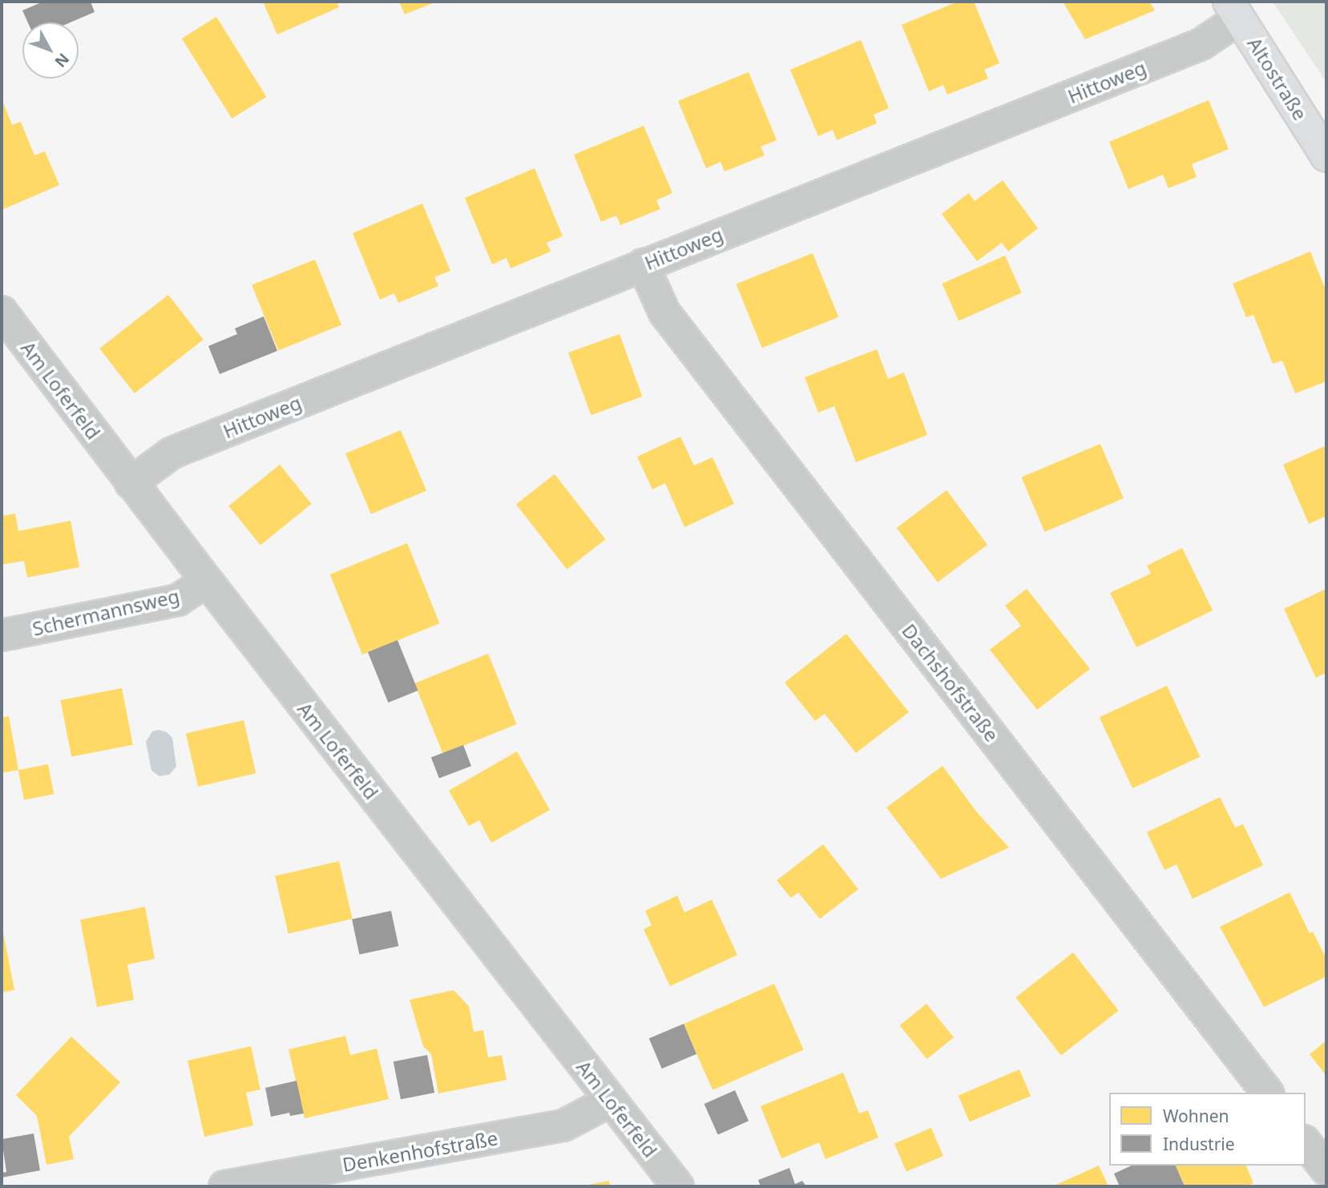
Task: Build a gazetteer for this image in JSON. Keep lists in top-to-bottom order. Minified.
{"streets":{"main road":["Altostraße"],"street":["Hittoweg","Am Loferfeld","Schermannsweg","Dachshofstraße","Denkenhofstraße"]},"crossings":[["Altostraße","Hittoweg"],["Hittoweg","Am Loferfeld"],["Hittoweg","Dachshofstraße"],["Am Loferfeld","Schermannsweg"],["Am Loferfeld","Denkenhofstraße"]],"legend":["Wohnen","Industrie"],"north":"bottom right"}
